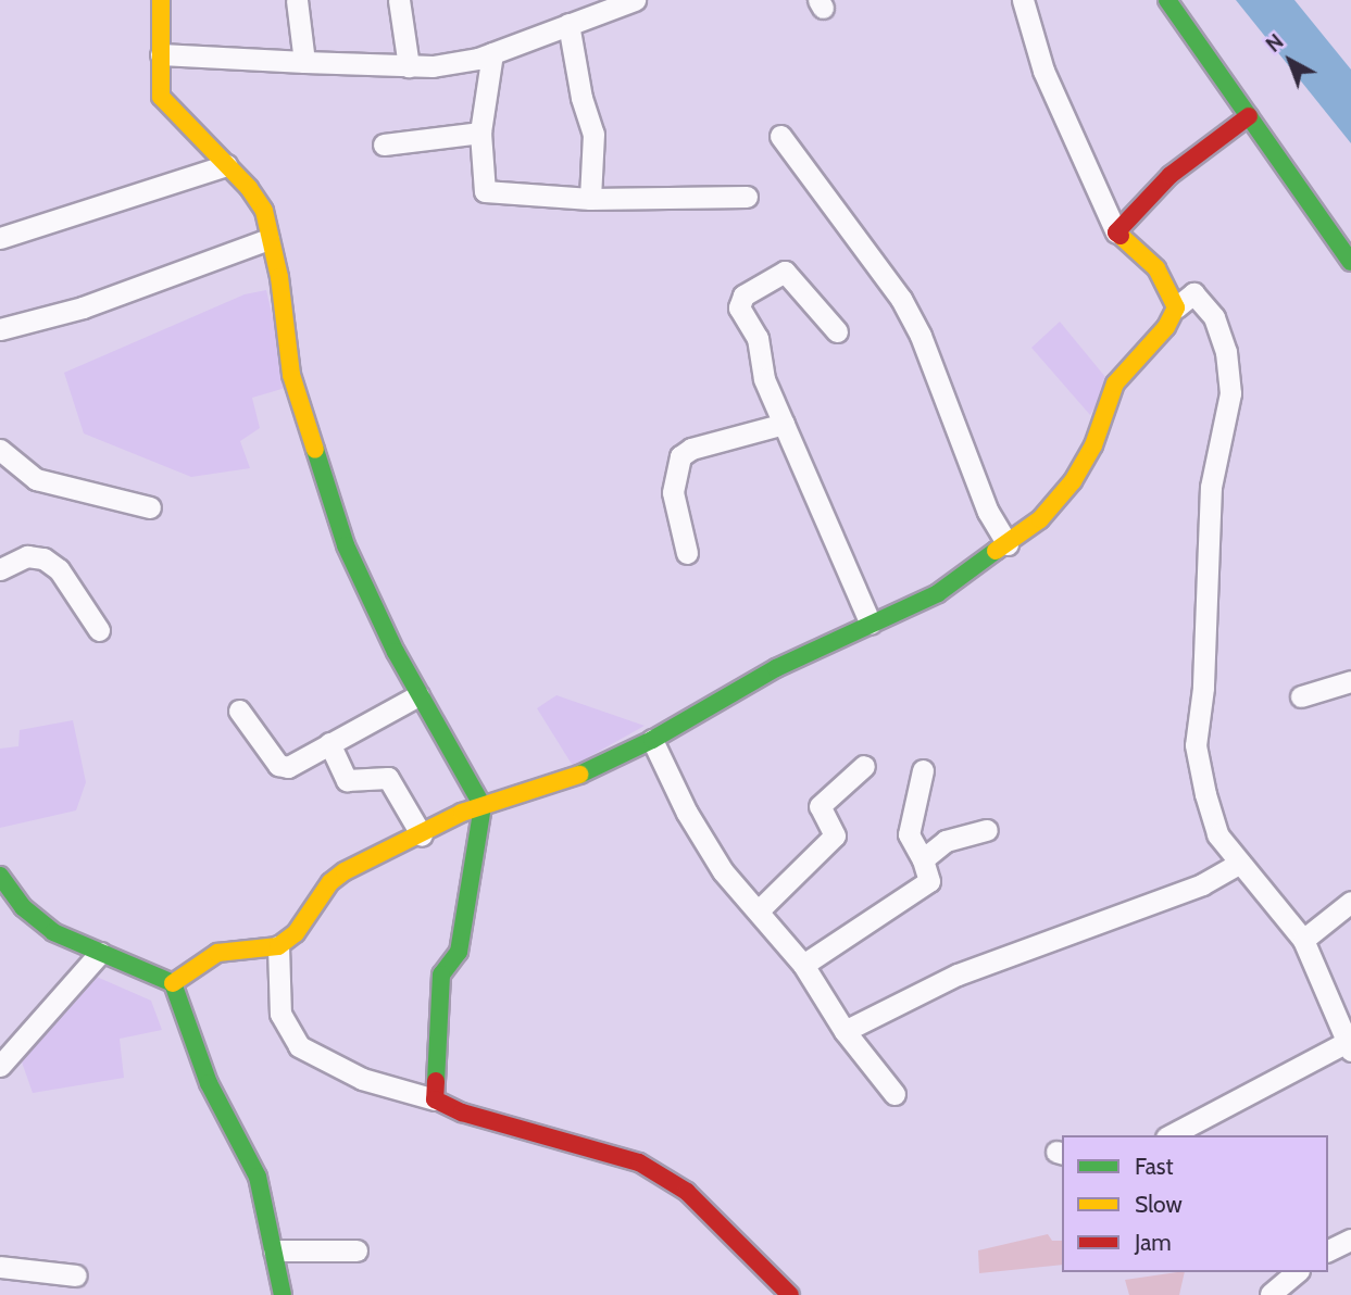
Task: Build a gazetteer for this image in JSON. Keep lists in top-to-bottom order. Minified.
{"legend":["Fast","Slow","Jam"],"north":"top left"}
